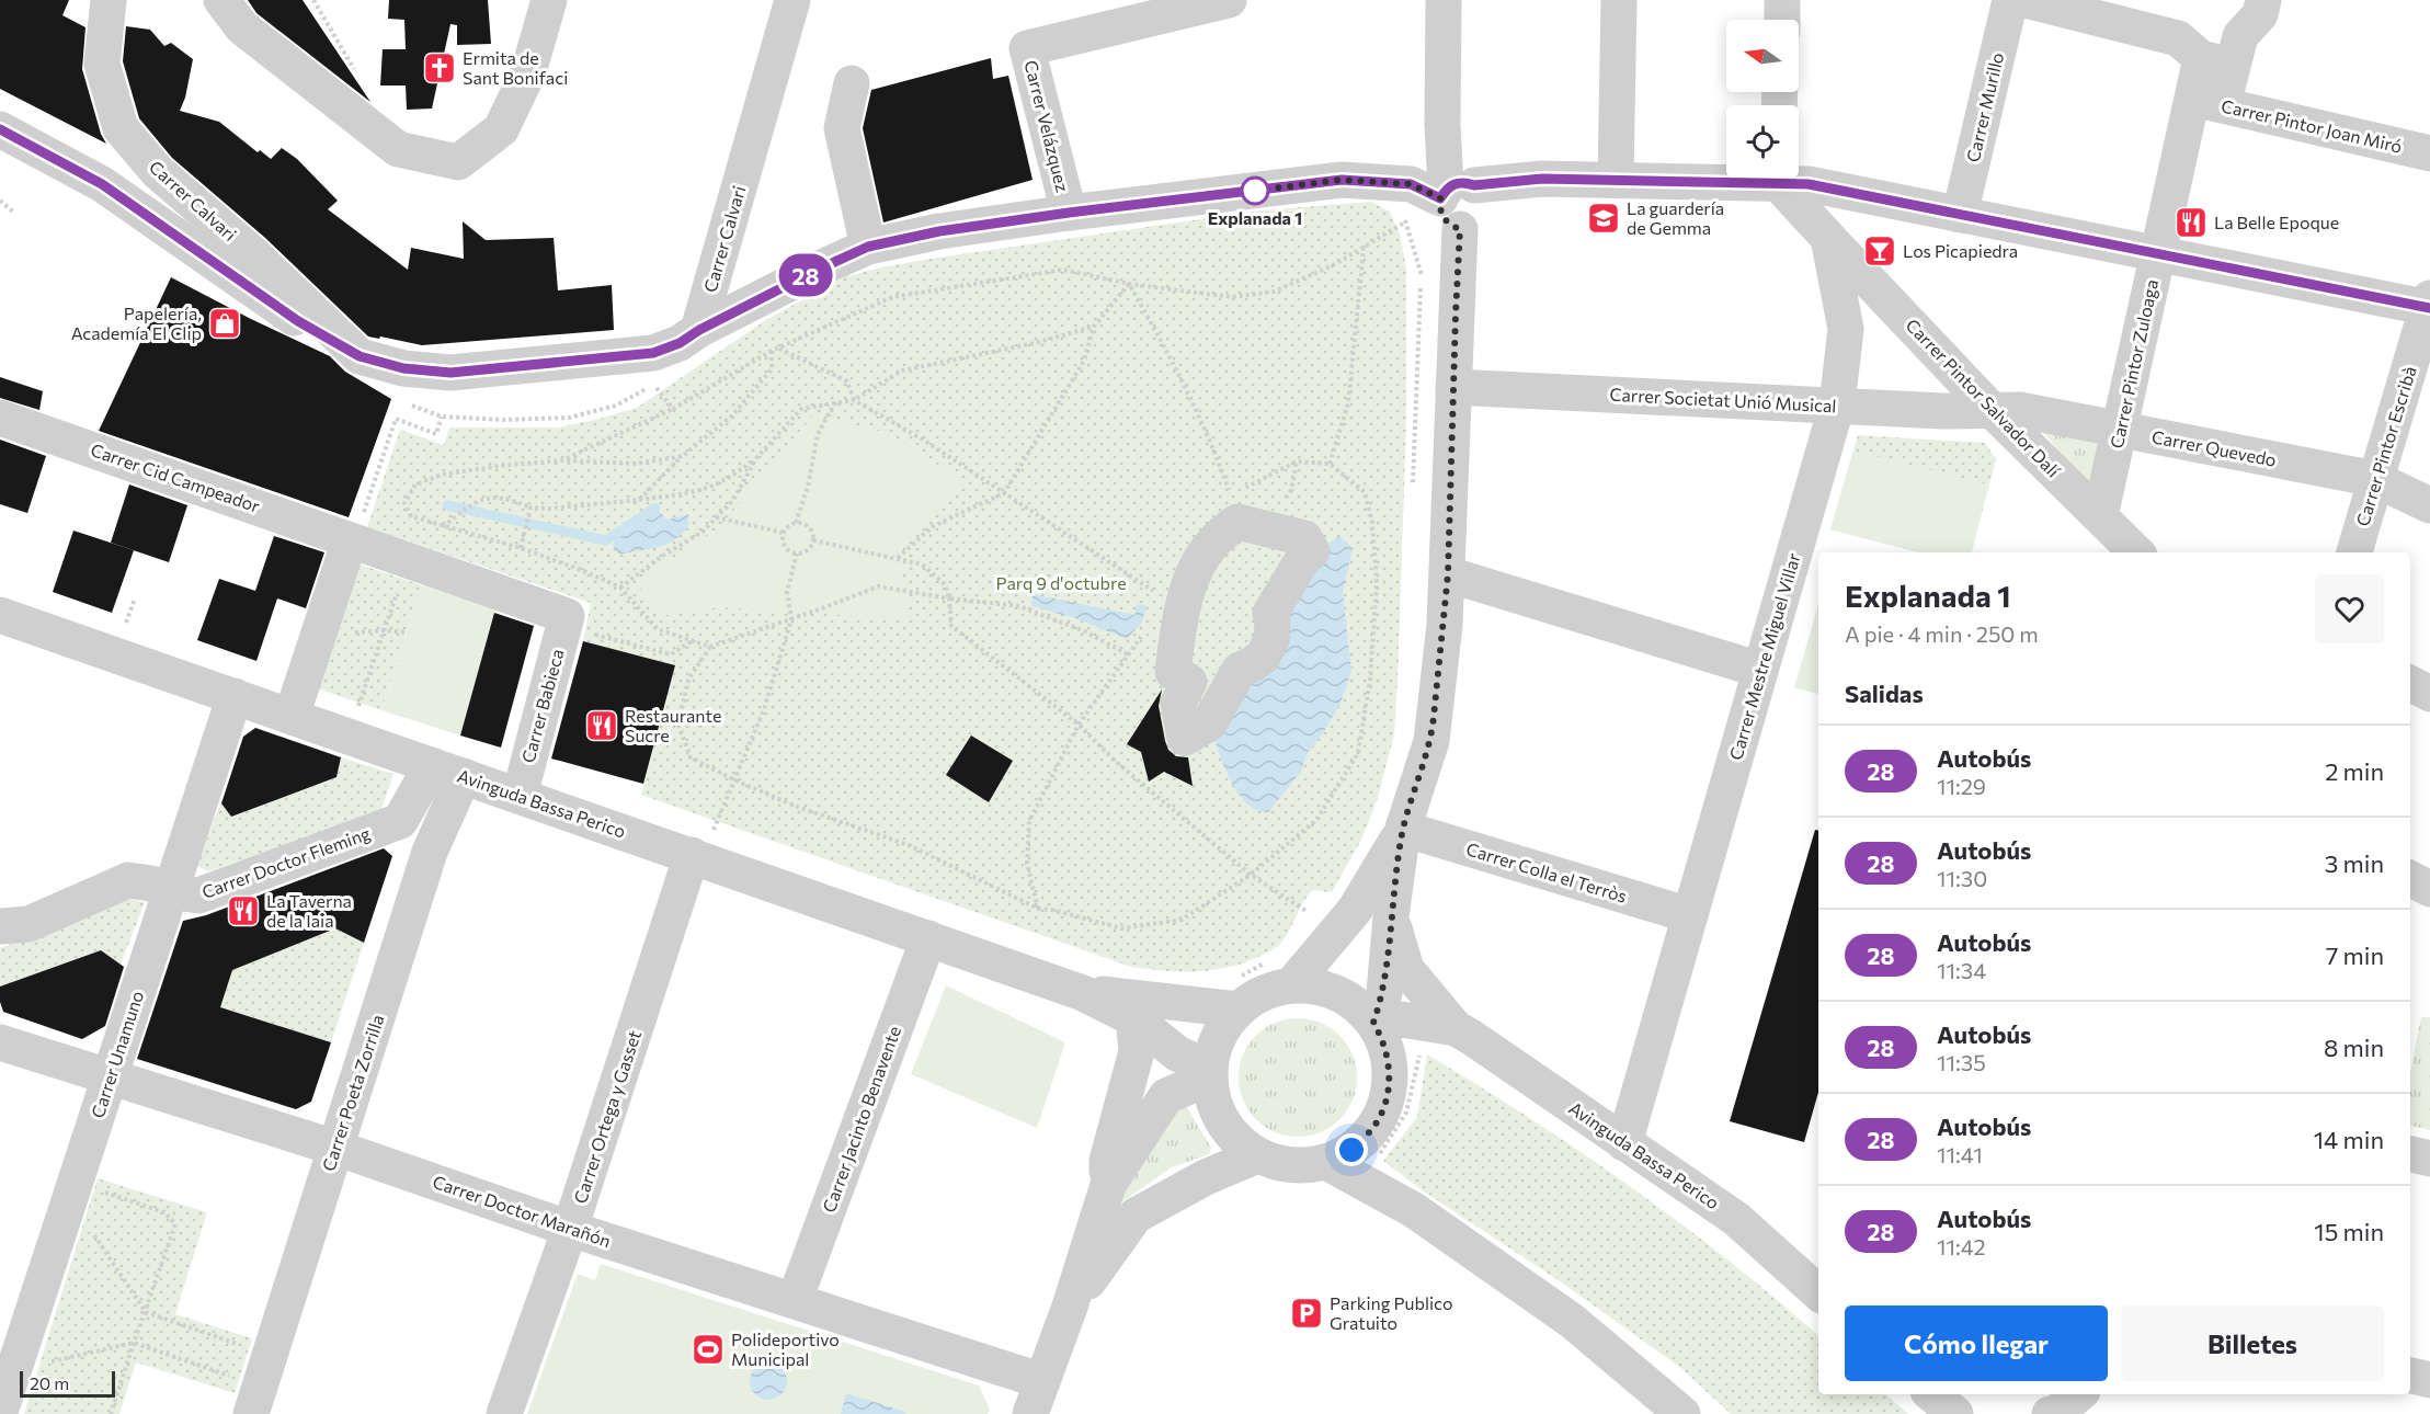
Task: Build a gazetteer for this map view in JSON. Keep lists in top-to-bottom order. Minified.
{"streets":{"street":["Carrer Murillo","Carrer Velázquez","Carrer Pintor Joan Miró","Carrer Calvari","Carrer Pintor Zuloaga","Carrer Pintor Salvador Dalí","Carrer Societat Unió Musical","Carrer Pintor Escribà","Carrer Quevedo","Carrer Cid Campeador","Carrer Mestre Miguel Villar","Carrer Babieca","Avinguda Bassa Perico","Carrer Doctor Fleming","Carrer Colla el Terròs","Carrer Unamuno","Carrer Poeta Zorrilla","Carrer Ortega y Gasset","Carrer Jacinto Benavente","Carrer Doctor Marañón"]},"crossings":[["Carrer Pintor Joan Miró","Carrer Pintor Zuloaga"],["Carrer Pintor Zuloaga","Carrer Pintor Salvador Dalí"],["Carrer Pintor Zuloaga","Carrer Quevedo"],["Carrer Pintor Salvador Dalí","Carrer Societat Unió Musical"],["Carrer Pintor Salvador Dalí","Carrer Quevedo"],["Carrer Pintor Salvador Dalí","Carrer Mestre Miguel Villar"],["Carrer Societat Unió Musical","Carrer Quevedo"],["Carrer Societat Unió Musical","Carrer Mestre Miguel Villar"],["Carrer Pintor Escribà","Carrer Quevedo"],["Carrer Cid Campeador","Carrer Babieca"],["Carrer Mestre Miguel Villar","Avinguda Bassa Perico"],["Carrer Mestre Miguel Villar","Carrer Colla el Terròs"],["Carrer Babieca","Avinguda Bassa Perico"],["Avinguda Bassa Perico","Carrer Unamuno"],["Avinguda Bassa Perico","Carrer Poeta Zorrilla"],["Avinguda Bassa Perico","Carrer Ortega y Gasset"],["Avinguda Bassa Perico","Carrer Jacinto Benavente"],["Carrer Doctor Fleming","Carrer Unamuno"],["Carrer Unamuno","Carrer Doctor Marañón"],["Carrer Poeta Zorrilla","Carrer Doctor Marañón"],["Carrer Ortega y Gasset","Carrer Doctor Marañón"],["Carrer Jacinto Benavente","Carrer Doctor Marañón"]],"parks":["Parq 9 d'octubre"],"places":{"church":["Ermita de Sant Bonifaci"],"other":["Explanada 1"],"school or university":["La guardería de Gemma"],"restaurant":["La Belle Epoque","Restaurante Sucre","La Taverna de la Iaia"],"bar":["Los Picapiedra"],"shop":["Papelería, Academía El Clip"],"parking":["Parking Publico Gratuito"],"sports":["Polideportivo Municipal"]},"lines":["bus line 28"],"scale_bar":"20 m","north":"left","page":{"on_map":"28","heading":[["Explanada 1","A pie · 4 min · 250 m"],"Salidas"],"list":[{"mark":"28","name":"Autobús","note":"11:29","value":"2 min"},{"mark":"28","name":"Autobús","note":"11:30","value":"3 min"},{"mark":"28","name":"Autobús","note":"11:34","value":"7 min"},{"mark":"28","name":"Autobús","note":"11:35","value":"8 min"},{"mark":"28","name":"Autobús","note":"11:41","value":"14 min"},{"mark":"28","name":"Autobús","note":"11:42","value":"15 min"}],"buttons":["Cómo llegar","Billetes"],"scale":"20 m"}}
